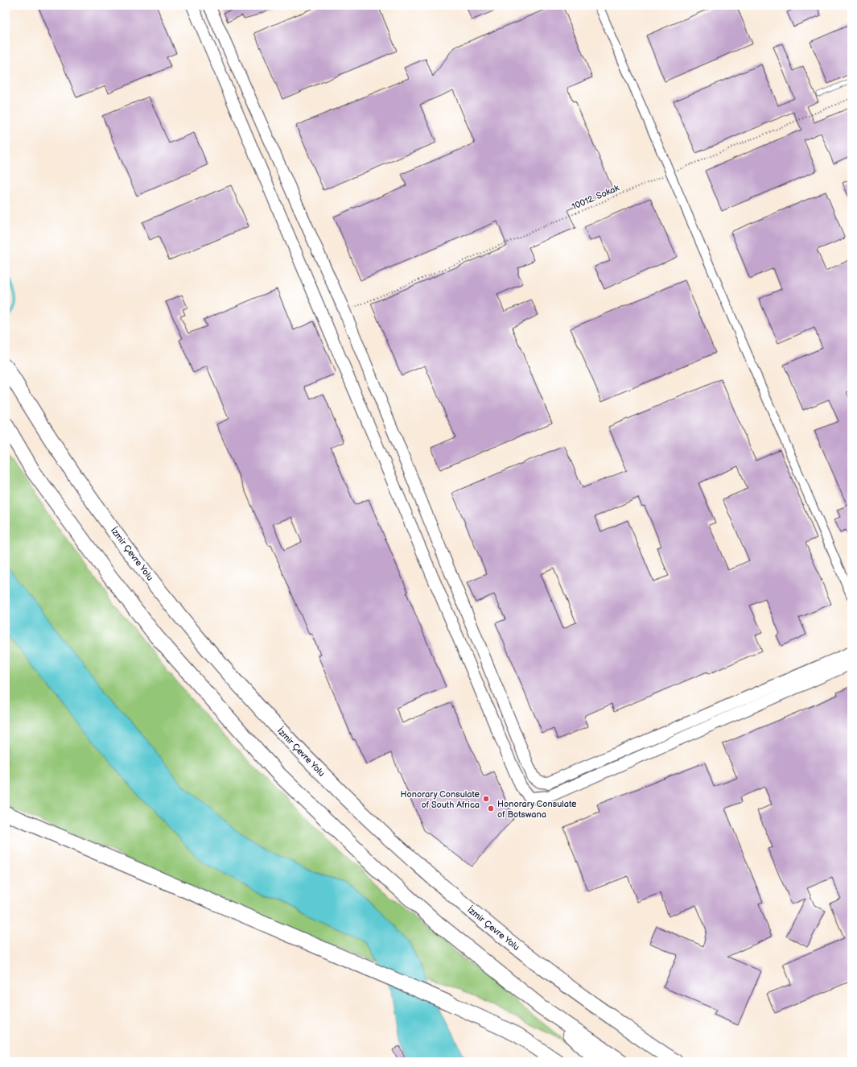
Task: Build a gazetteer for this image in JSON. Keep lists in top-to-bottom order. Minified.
{"streets":{"highway":["İzmir Çevre Yolu"],"path":["10012. Sokak"]},"places":["Honorary Consulate of South Africa","Honorary Consulate of Botswana"]}
